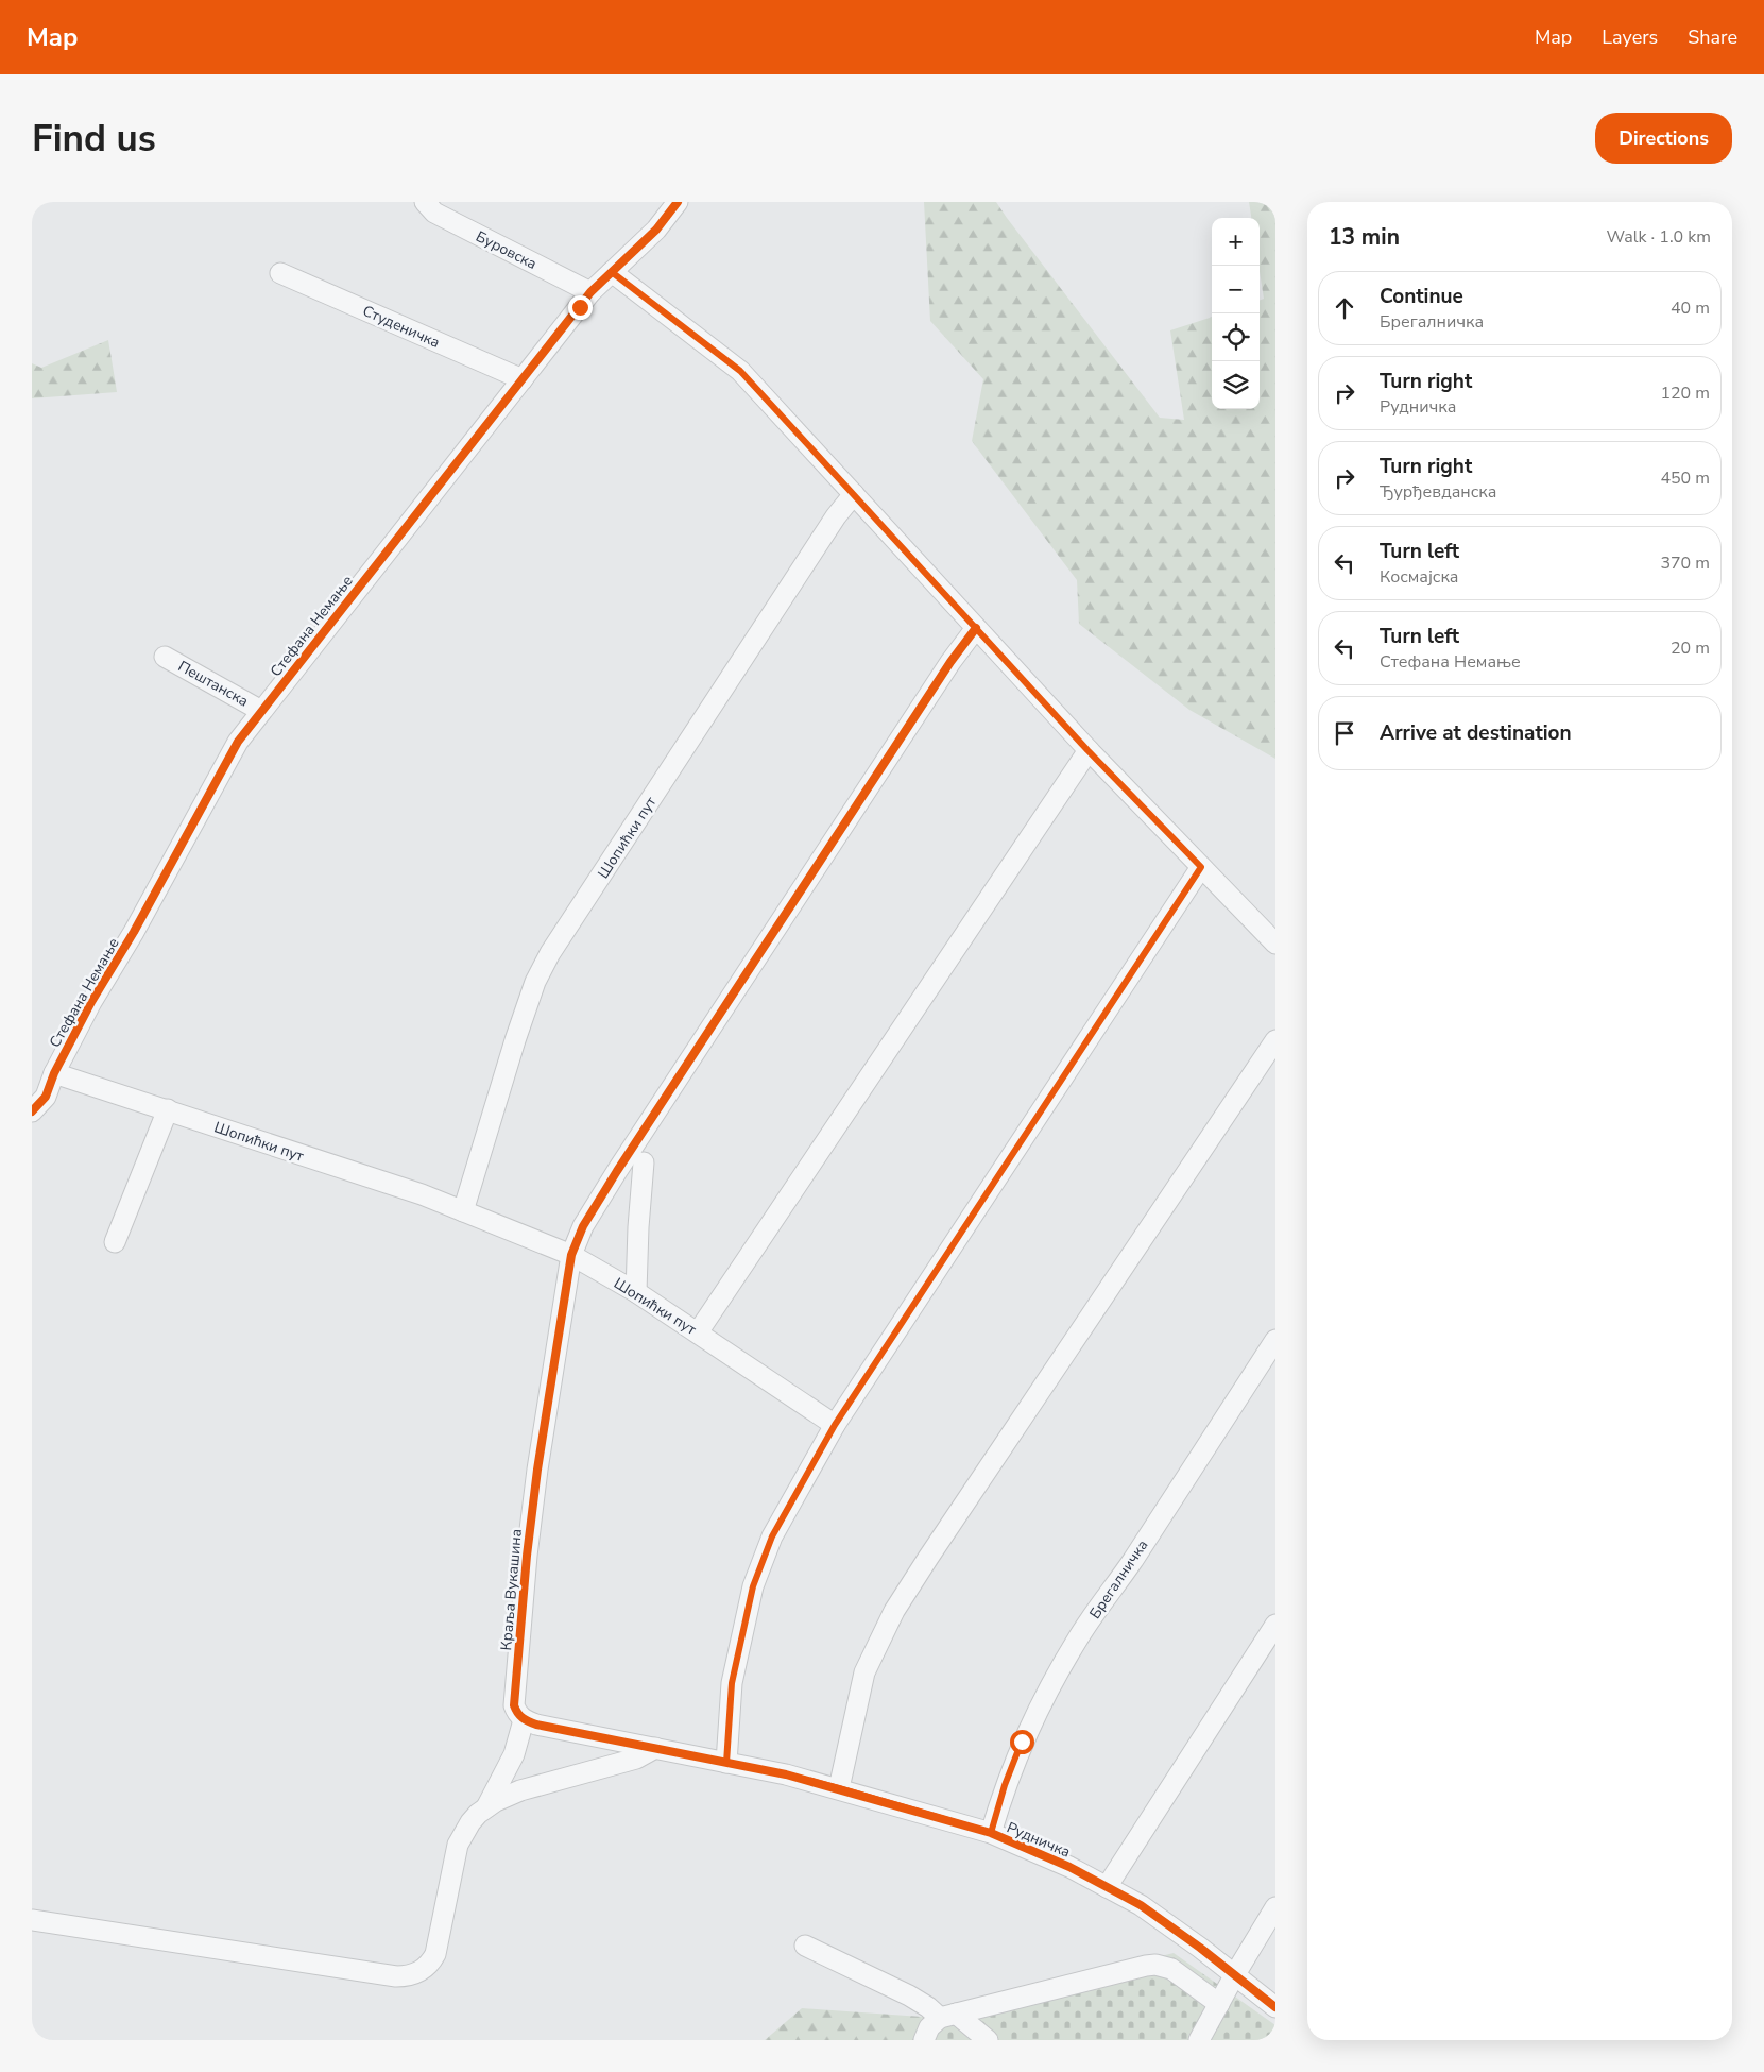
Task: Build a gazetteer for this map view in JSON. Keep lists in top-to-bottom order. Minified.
{"streets":{"street":["Буровска","Студеничка","Стефана Немање","Пештанска","Шопићки пут","Брегалничка","Краља Вукашина","Рудничка"]},"crossings":[["Буровска","Стефана Немање"],["Студеничка","Стефана Немање"],["Стефана Немање","Пештанска"],["Стефана Немање","Шопићки пут"],["Шопићки пут","Краља Вукашина"],["Брегалничка","Рудничка"]],"page":{"header":"Map","nav":["Map","Layers","Share"],"buttons":"Directions","title":"Find us","heading":["13 min","Walk · 1.0 km"],"map_buttons":["+","−"],"list":[["Continue","Брегалничка","40 m"],["Turn right","Рудничка","120 m"],["Turn right","Ђурђевданска","450 m"],["Turn left","Космајска","370 m"],["Turn left","Стефана Немање","20 m"],"Arrive at destination"]}}
